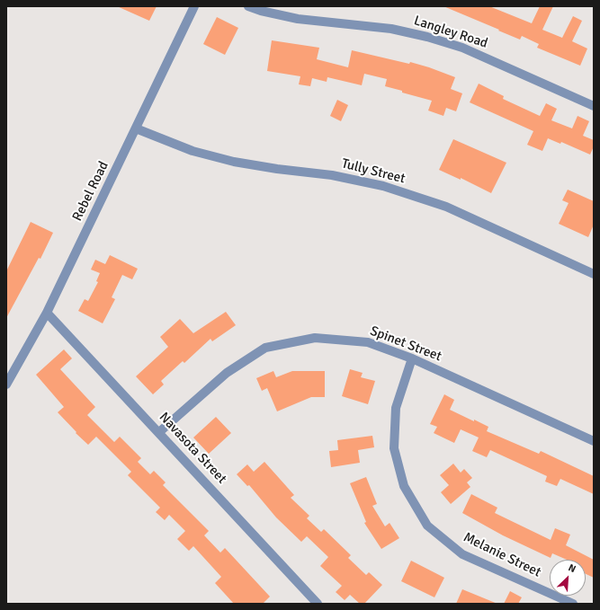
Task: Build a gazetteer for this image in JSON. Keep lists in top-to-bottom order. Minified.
{"streets":{"street":["Langley Road","Tully Street","Rebel Road","Spinet Street","Navasota Street","Melanie Street"]},"crossings":[["Tully Street","Rebel Road"],["Rebel Road","Navasota Street"],["Spinet Street","Navasota Street"],["Spinet Street","Melanie Street"]],"north":"top right"}
